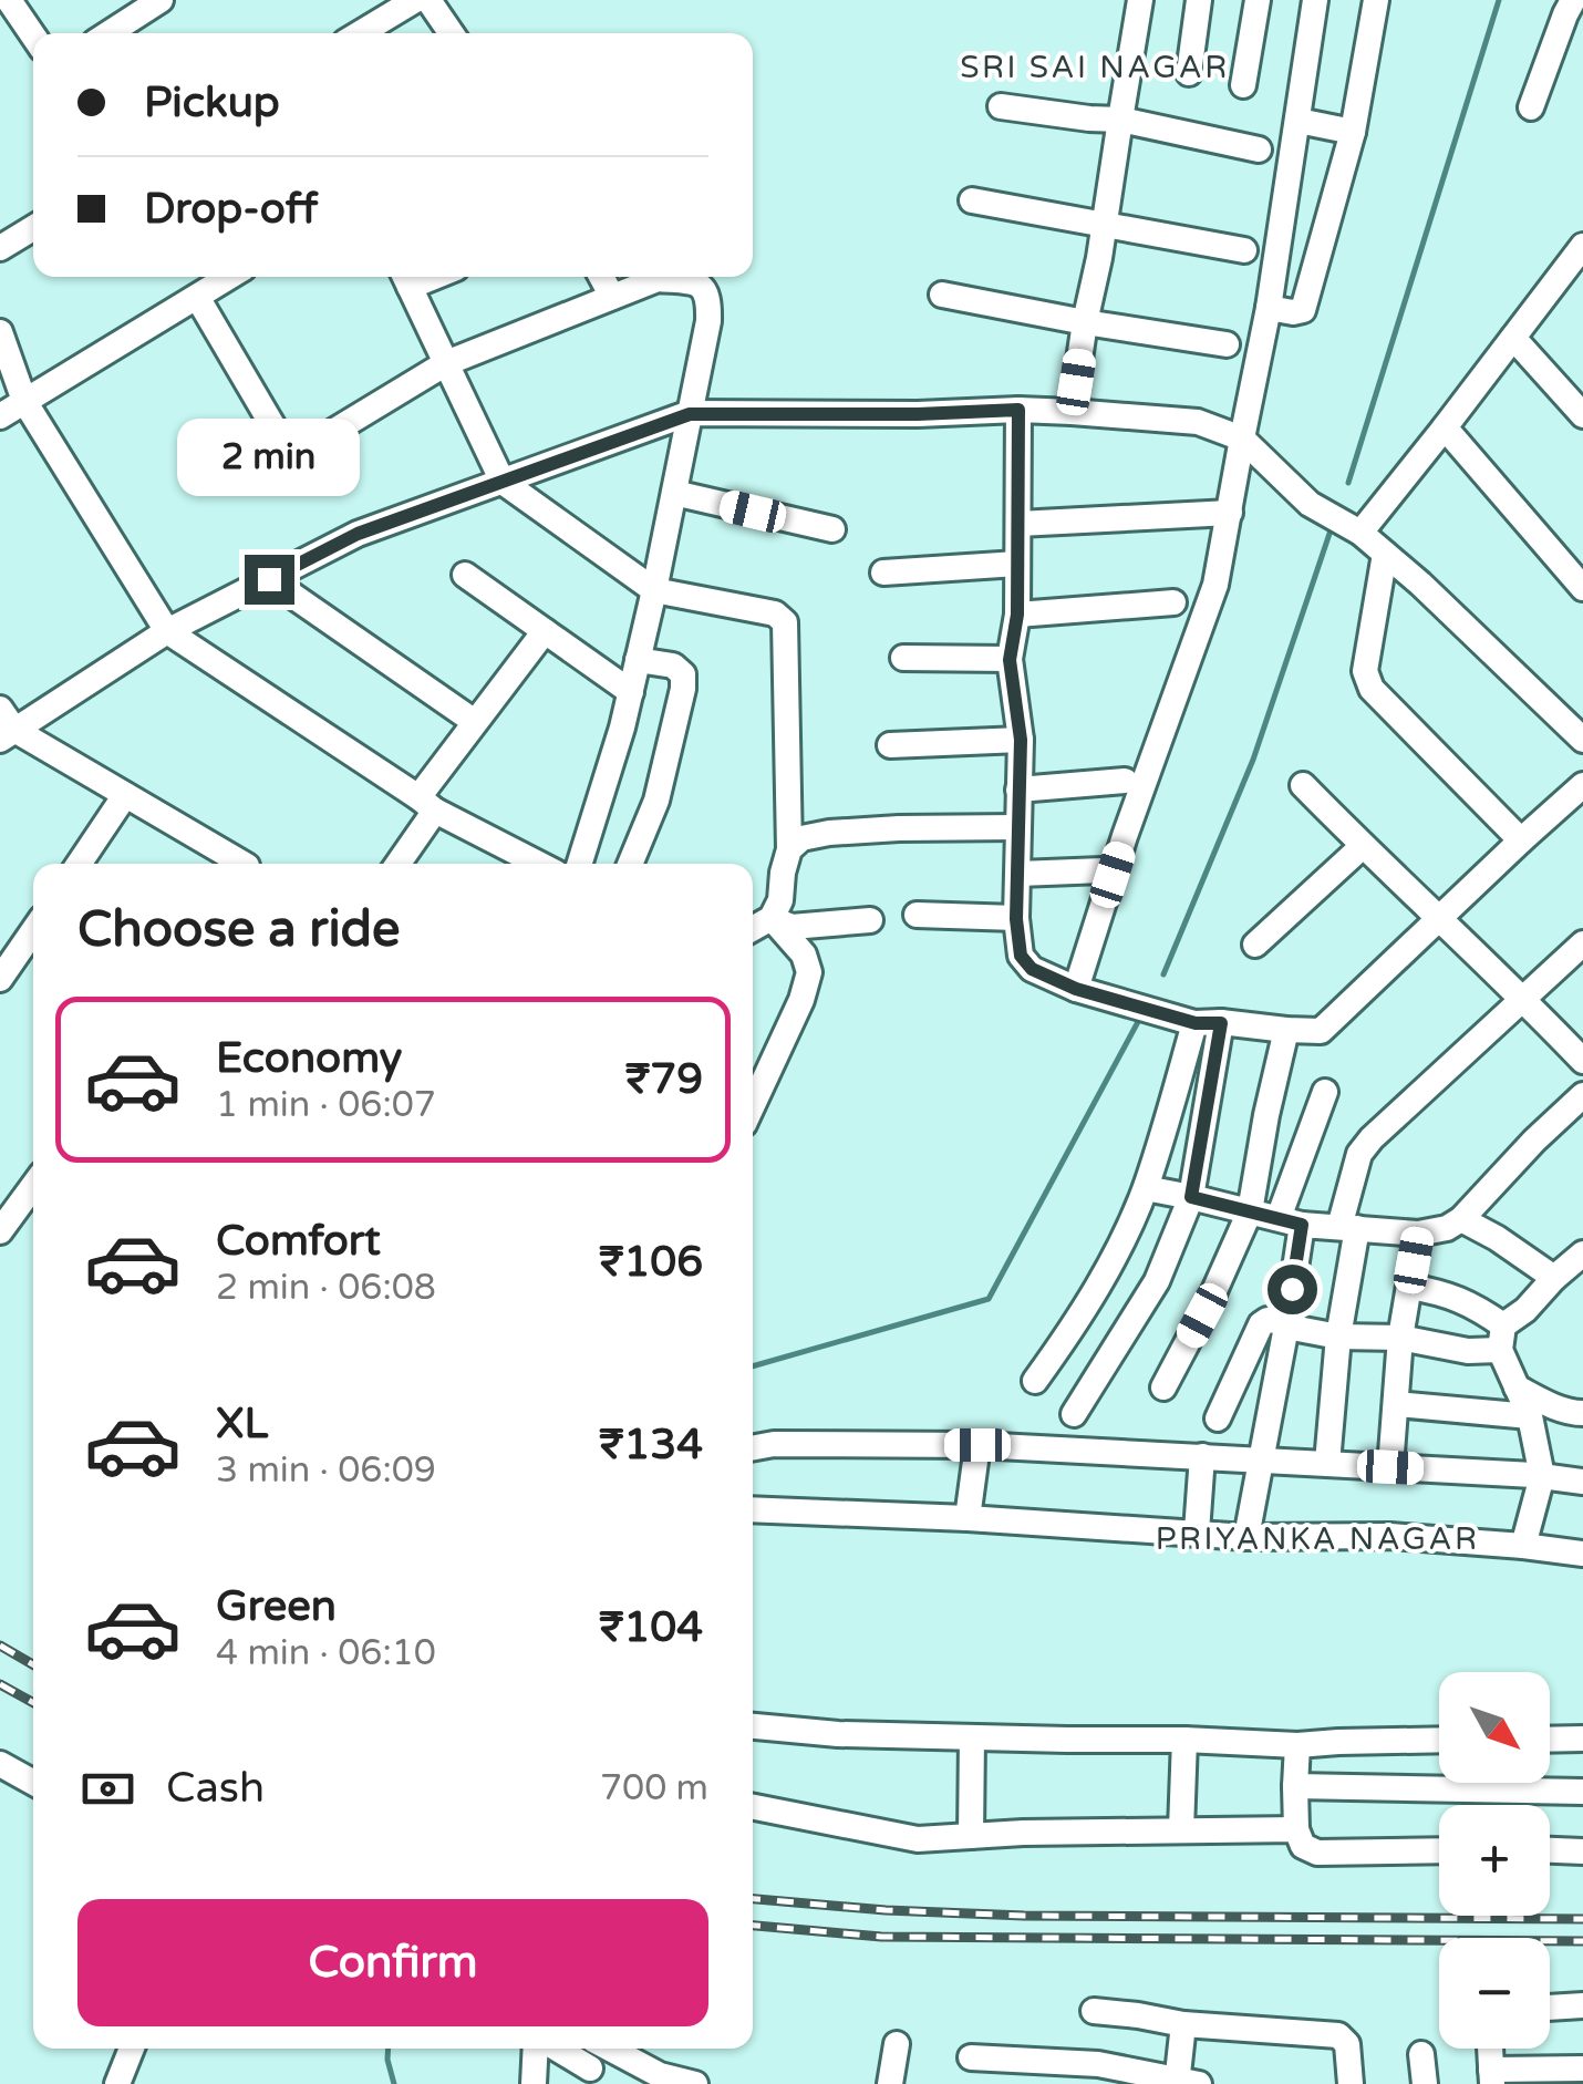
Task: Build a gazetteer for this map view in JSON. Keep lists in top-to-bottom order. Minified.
{"districts":["SRI SAI NAGAR","PRIYANKA NAGAR"],"north":"bottom right","page":{"banner":["Pickup","Drop-off"],"bubble":"2 min","heading":"Choose a ride","list":[{"name":"Economy","note":"1 min · 06:07","value":"₹79"},{"name":"Comfort","note":"2 min · 06:08","value":"₹106"},{"name":"XL","note":"3 min · 06:09","value":"₹134"},{"name":"Green","note":"4 min · 06:10","value":"₹104"}],"map_buttons":["+","−"],"pay":["Cash","700 m"],"buttons":"Confirm"}}
